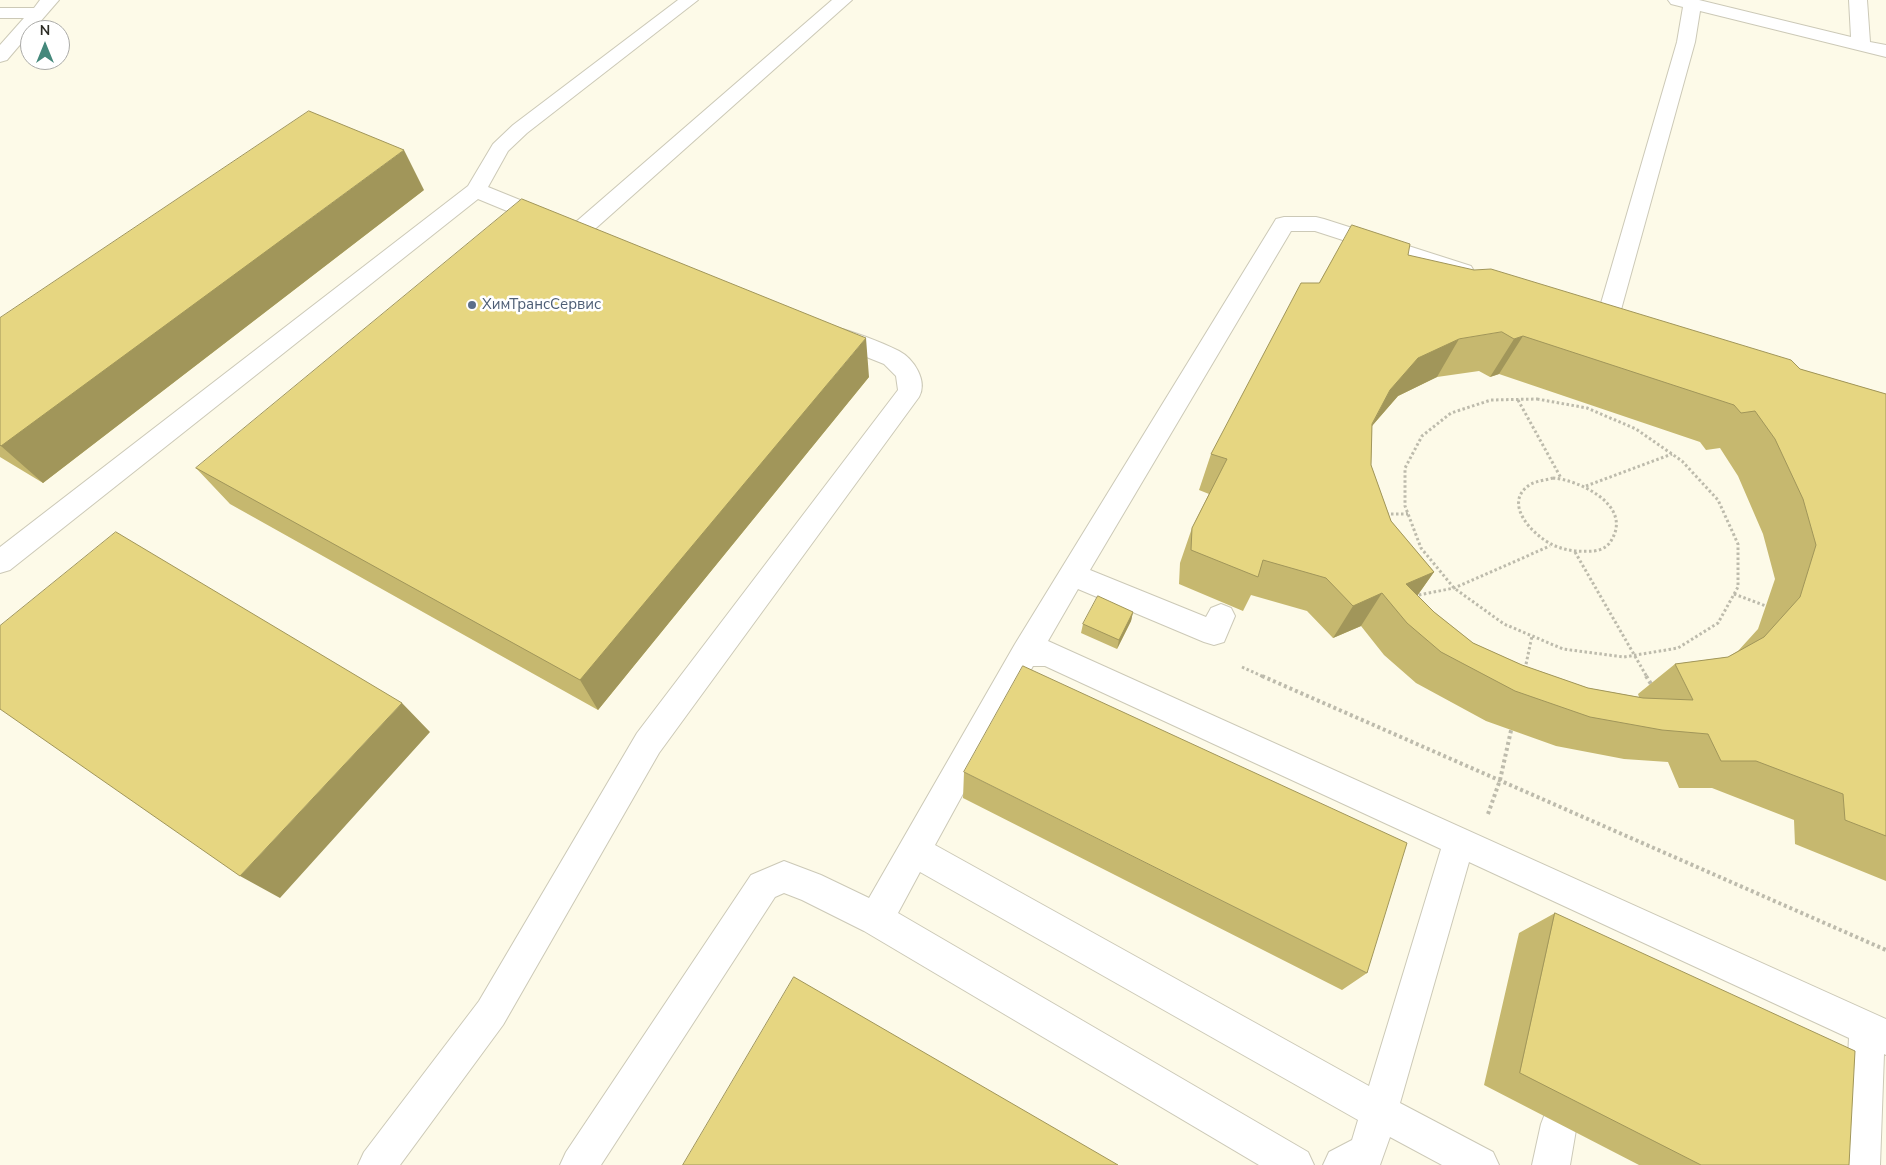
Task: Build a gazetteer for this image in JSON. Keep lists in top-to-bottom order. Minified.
{"places":["ХимТрансСервис"],"north":"top"}
